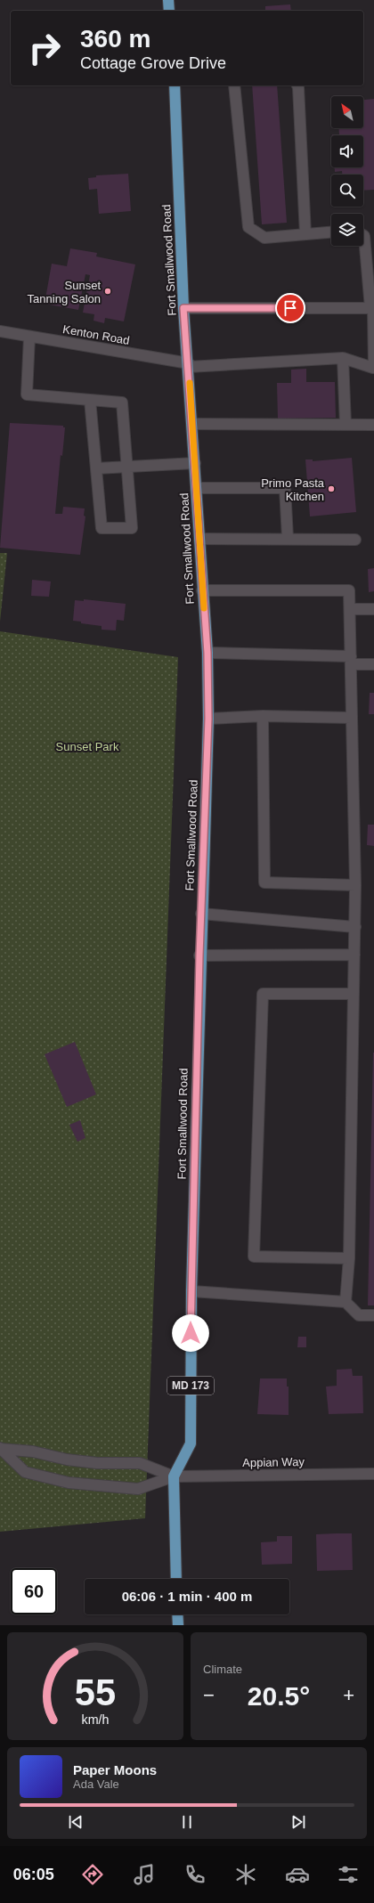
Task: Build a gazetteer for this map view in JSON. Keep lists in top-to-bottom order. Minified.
{"streets":{"main road":["Fort Smallwood Road","MD 173"],"street":["Kenton Road","Appian Way"]},"crossings":[["Fort Smallwood Road","Kenton Road"],["Fort Smallwood Road","Appian Way"]],"parks":["Sunset Park"],"places":["Sunset Tanning Salon","Primo Pasta Kitchen"],"north":"top left","page":{"turn":["360 m","Cottage Grove Drive"],"limit":"60","trip":"06:06 · 1 min · 400 m","tile":"Climate","heat":["−","20.5°","+"],"song":["Paper Moons","Ada Vale"],"tabs":"06:05","gauge":["55","km/h"]}}
